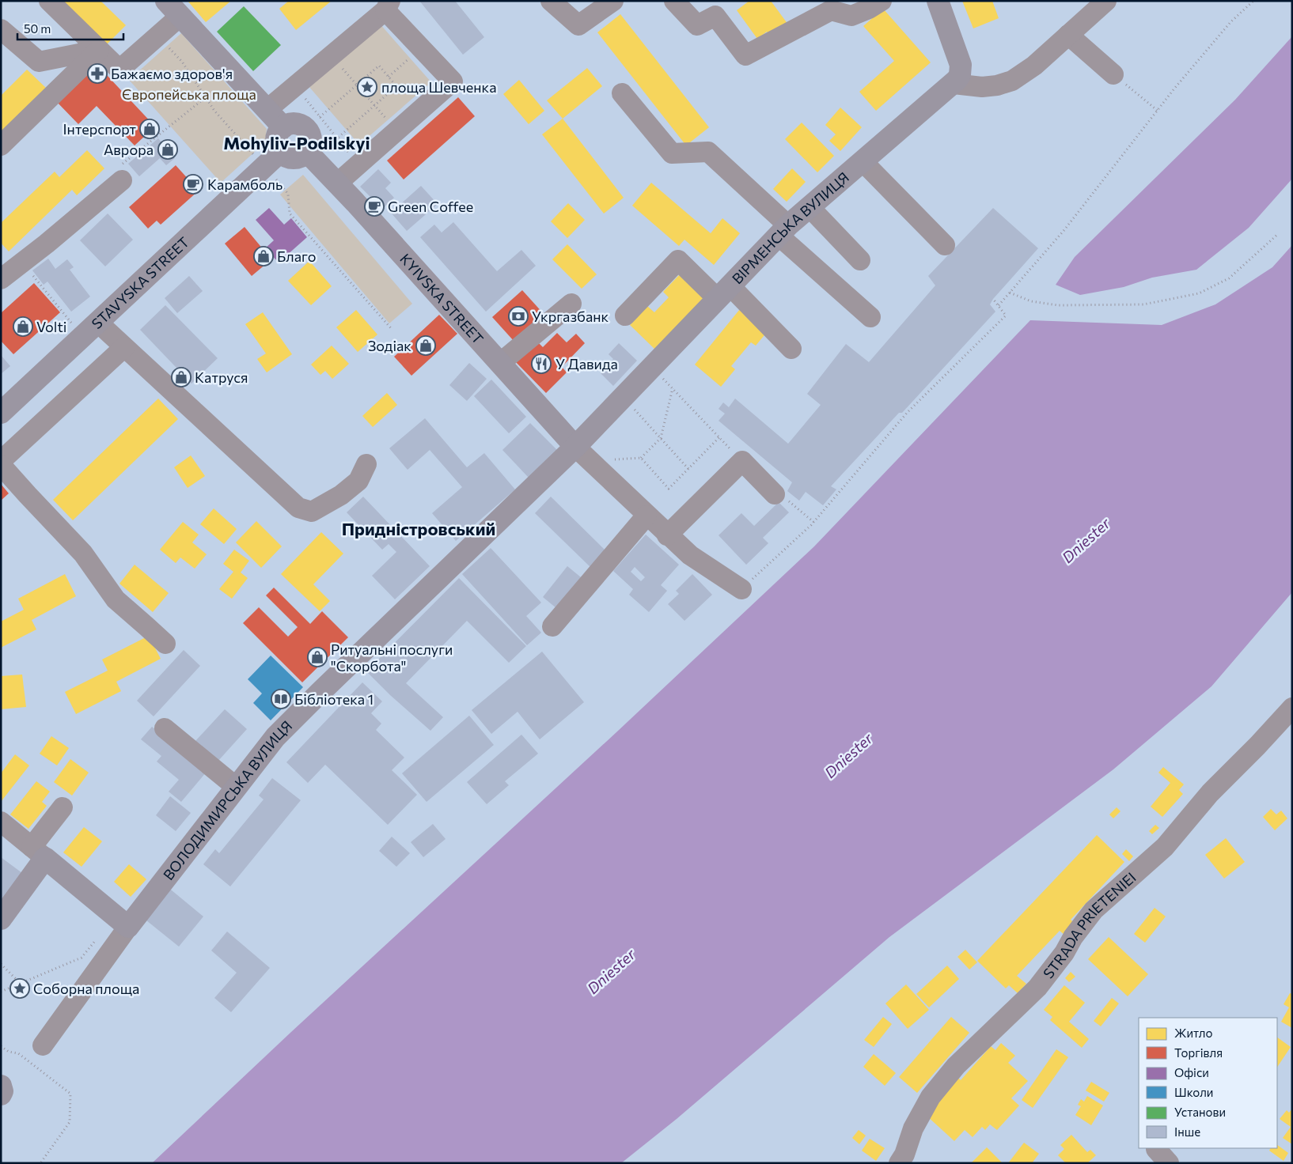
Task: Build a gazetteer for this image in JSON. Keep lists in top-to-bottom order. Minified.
{"streets":{"main road":["ВІРМЕНСЬКА ВУЛИЦЯ","STAVYSKA STREET","KYIVSKA STREET","ВОЛОДИМИРСЬКА ВУЛИЦЯ"],"street":["STRADA PRIETENIEI"]},"crossings":[["ВІРМЕНСЬКА ВУЛИЦЯ","KYIVSKA STREET"],["ВІРМЕНСЬКА ВУЛИЦЯ","ВОЛОДИМИРСЬКА ВУЛИЦЯ"],["STAVYSKA STREET","KYIVSKA STREET"],["KYIVSKA STREET","ВОЛОДИМИРСЬКА ВУЛИЦЯ"]],"districts":["Mohyliv-Podilskyi","Придністровський"],"water":["Dniester"],"parks":["Європейська площа"],"places":{"pharmacy":["Бажаємо здоров'я"],"place":["площа Шевченка","Соборна площа"],"shop":["Інтерспорт","Аврора","Благо","Volti","Зодіак","Катруся","Ритуальні послуги \"Скорбота\""],"cafe":["Карамболь","Green Coffee"],"bank":["Укргазбанк"],"restaurant":["У Давида"],"library":["Бібліотека 1"]},"legend":["Житло","Торгівля","Офіси","Школи","Установи","Інше"],"scale_bar":"50 m"}
